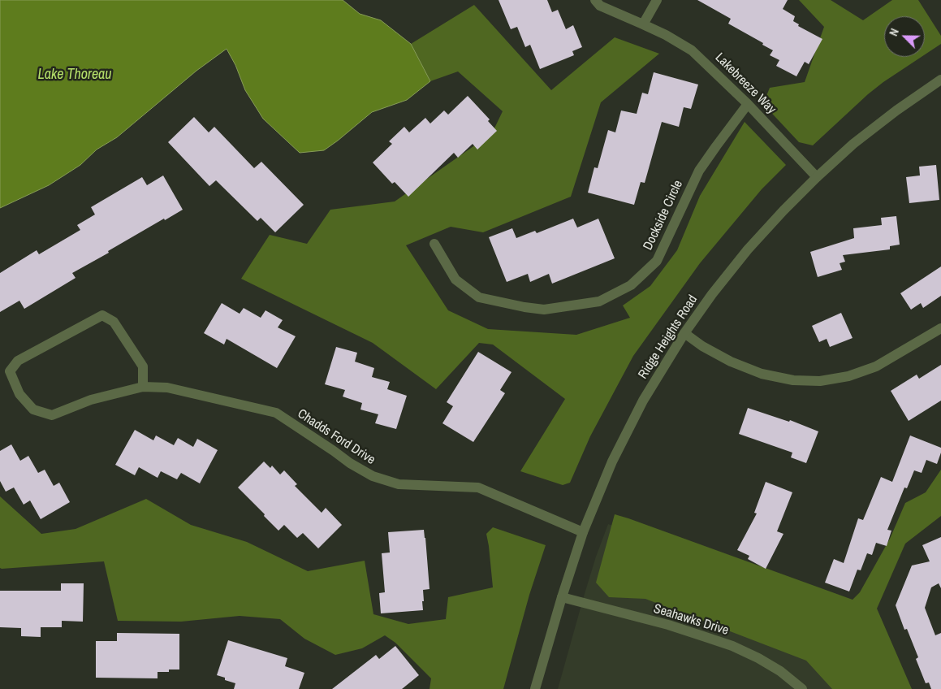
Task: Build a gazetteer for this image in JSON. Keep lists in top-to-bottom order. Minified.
{"streets":{"street":["Lakebreeze Way","Dockside Circle","Ridge Heights Road","Chadds Ford Drive","Seahawks Drive"]},"crossings":[["Lakebreeze Way","Dockside Circle"],["Lakebreeze Way","Ridge Heights Road"],["Ridge Heights Road","Chadds Ford Drive"],["Ridge Heights Road","Seahawks Drive"]],"water":["Lake Thoreau"],"north":"top left"}
